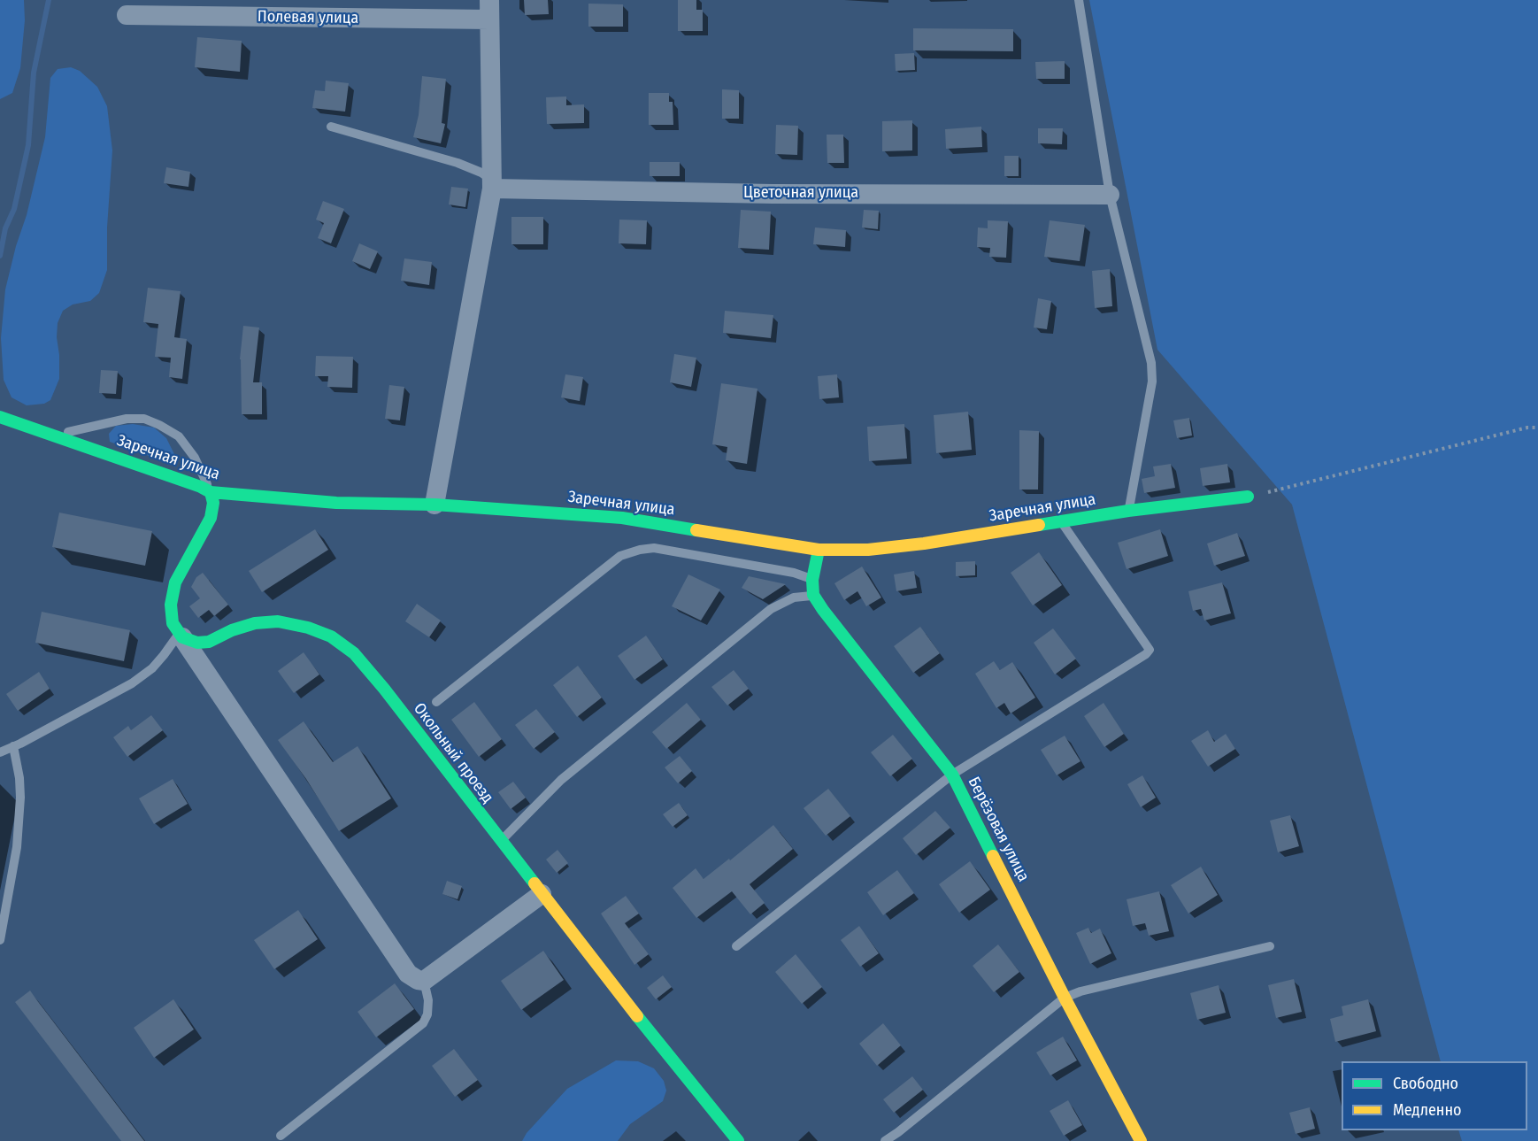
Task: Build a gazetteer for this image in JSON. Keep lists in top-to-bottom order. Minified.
{"streets":{"street":["Полевая улица","Цветочная улица","Заречная улица","Окольный проезд","Берёзовая улица"]},"legend":["Свободно","Медленно"]}
